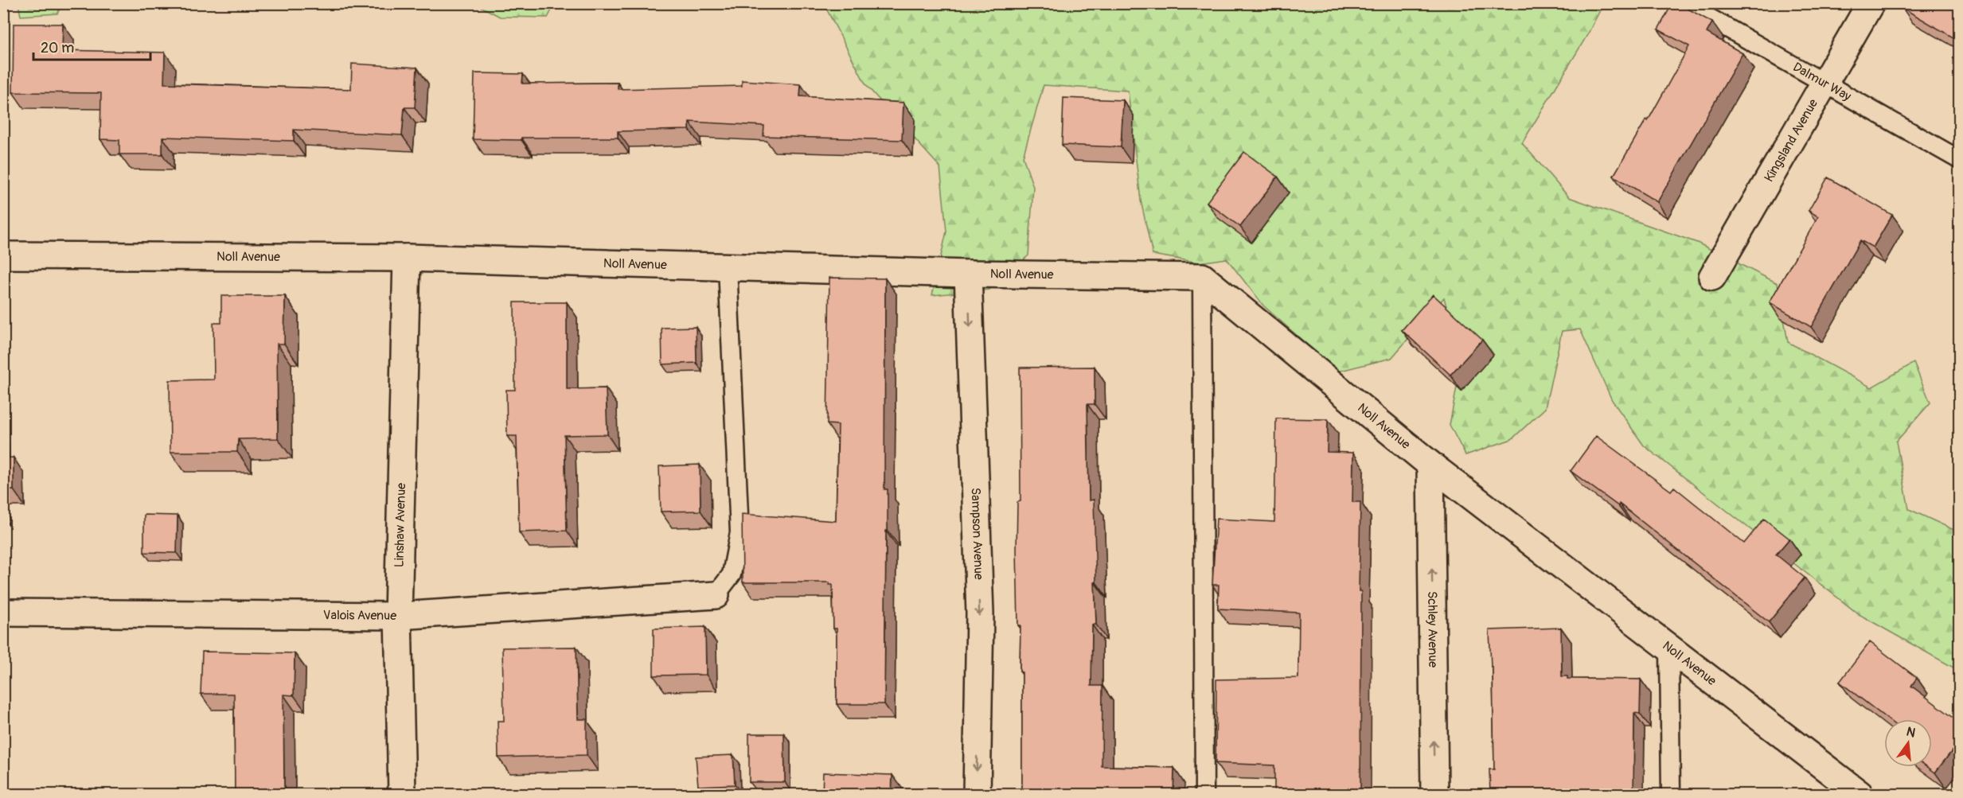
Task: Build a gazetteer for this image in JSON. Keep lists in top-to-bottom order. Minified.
{"streets":{"street":["Kingsland Avenue","Noll Avenue","Linshaw Avenue","Sampson Avenue","Valois Avenue","Schley Avenue"],"lane":["Dalmur Way"]},"crossings":[["Dalmur Way","Kingsland Avenue"],["Noll Avenue","Linshaw Avenue"],["Noll Avenue","Sampson Avenue"],["Noll Avenue","Schley Avenue"],["Linshaw Avenue","Valois Avenue"]],"one_way":["Sampson Avenue","Schley Avenue"],"scale_bar":"20 m","north":"top"}
